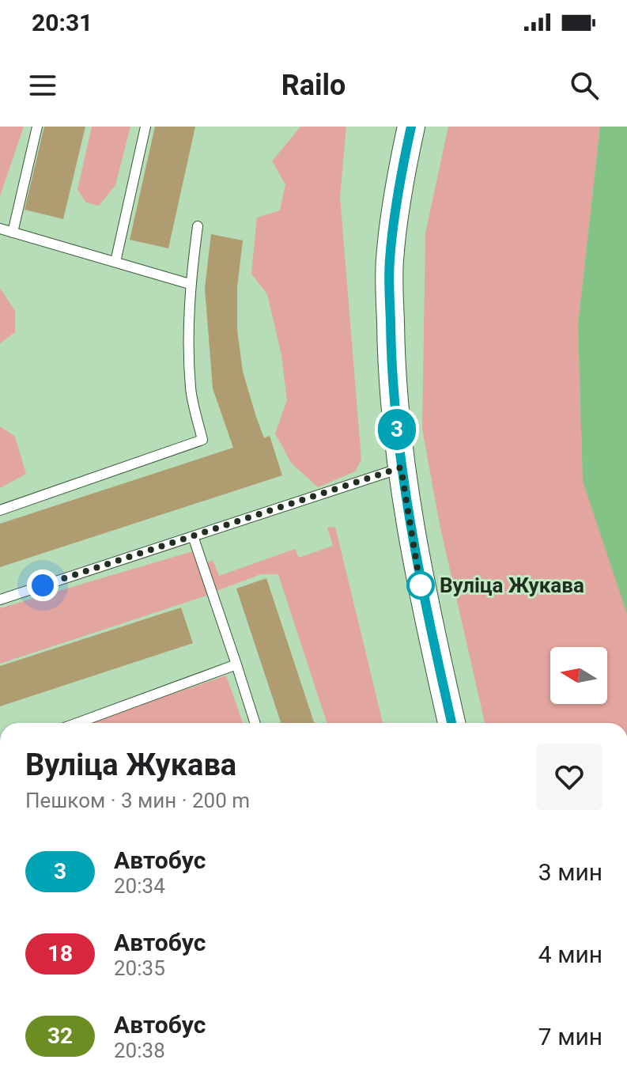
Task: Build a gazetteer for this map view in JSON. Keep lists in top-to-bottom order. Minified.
{"places":["Вуліца Жукава"],"lines":["bus line 3"],"north":"left","page":{"status":"20:31","header":"Railo","on_map":"3","heading":["Вуліца Жукава","Пешком · 3 мин · 200 m"],"list":[{"mark":"3","name":"Автобус","note":"20:34","value":"3 мин"},{"mark":"18","name":"Автобус","note":"20:35","value":"4 мин"},{"mark":"32","name":"Автобус","note":"20:38","value":"7 мин"}]}}
